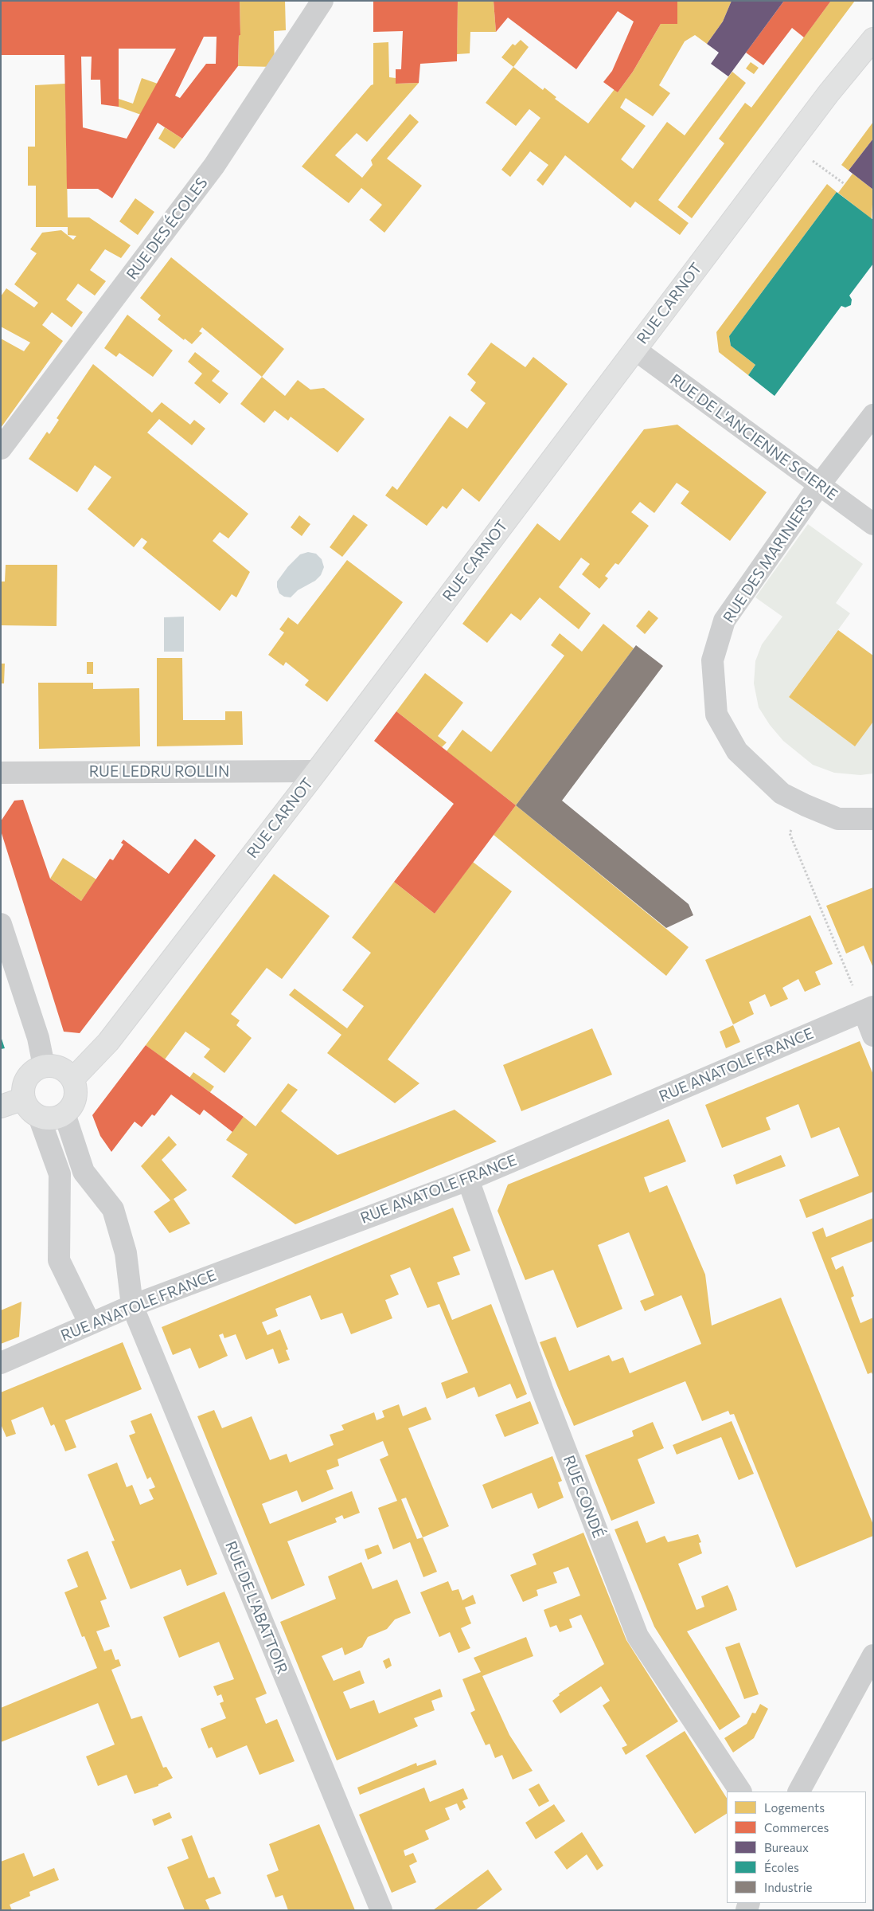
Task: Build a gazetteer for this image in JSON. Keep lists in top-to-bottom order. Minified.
{"streets":{"main road":["RUE CARNOT"],"street":["RUE DES ÉCOLES","RUE DE L'ANCIENNE SCIERIE","RUE DES MARINIERS","RUE LEDRU ROLLIN","RUE ANATOLE FRANCE","RUE CONDÉ","RUE DE L'ABATTOIR"]},"crossings":[["RUE CARNOT","RUE DE L'ANCIENNE SCIERIE"],["RUE CARNOT","RUE LEDRU ROLLIN"],["RUE DE L'ANCIENNE SCIERIE","RUE DES MARINIERS"],["RUE ANATOLE FRANCE","RUE CONDÉ"],["RUE ANATOLE FRANCE","RUE DE L'ABATTOIR"]],"legend":["Logements","Commerces","Bureaux","Écoles","Industrie"]}
